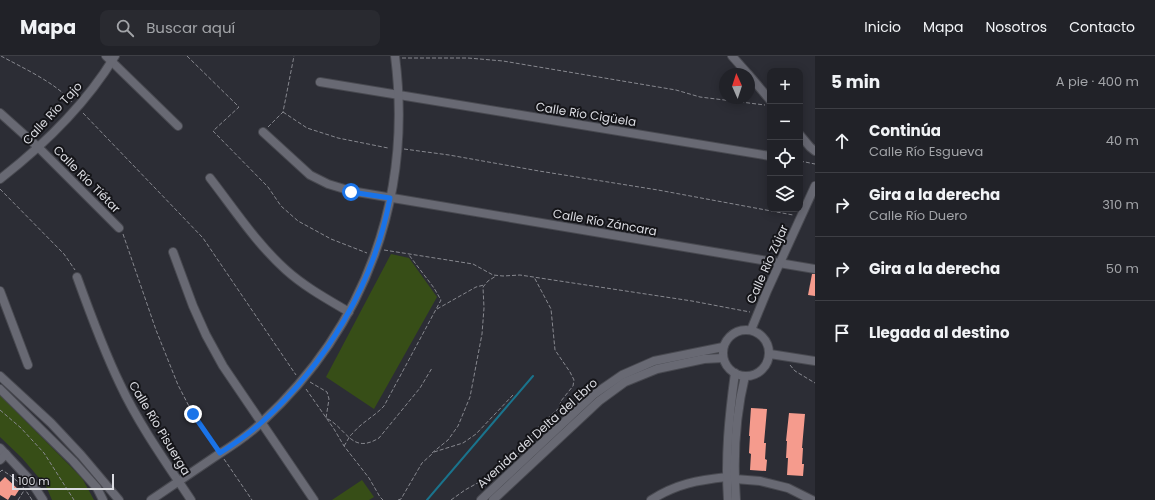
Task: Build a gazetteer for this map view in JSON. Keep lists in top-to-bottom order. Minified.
{"streets":{"street":["Calle Río Tajo","Calle Río Cigüela","Calle Río Tiétar","Calle Río Záncara","Calle Río Zújar","Calle Río Pisuerga","Avenida del Delta del Ebro"]},"crossings":[["Calle Río Tajo","Calle Río Tiétar"],["Calle Río Záncara","Calle Río Zújar"],["Calle Río Zújar","Avenida del Delta del Ebro"]],"scale_bar":"100 m","north":"top","page":{"header":"Mapa","search":"Buscar aquí","nav":["Inicio","Mapa","Nosotros","Contacto"],"heading":["5 min","A pie · 400 m"],"map_buttons":["+","−"],"list":[["Continúa","Calle Río Esgueva","40 m"],["Gira a la derecha","Calle Río Duero","310 m"],["Gira a la derecha","50 m"],"Llegada al destino"],"scale":"100 m"}}
